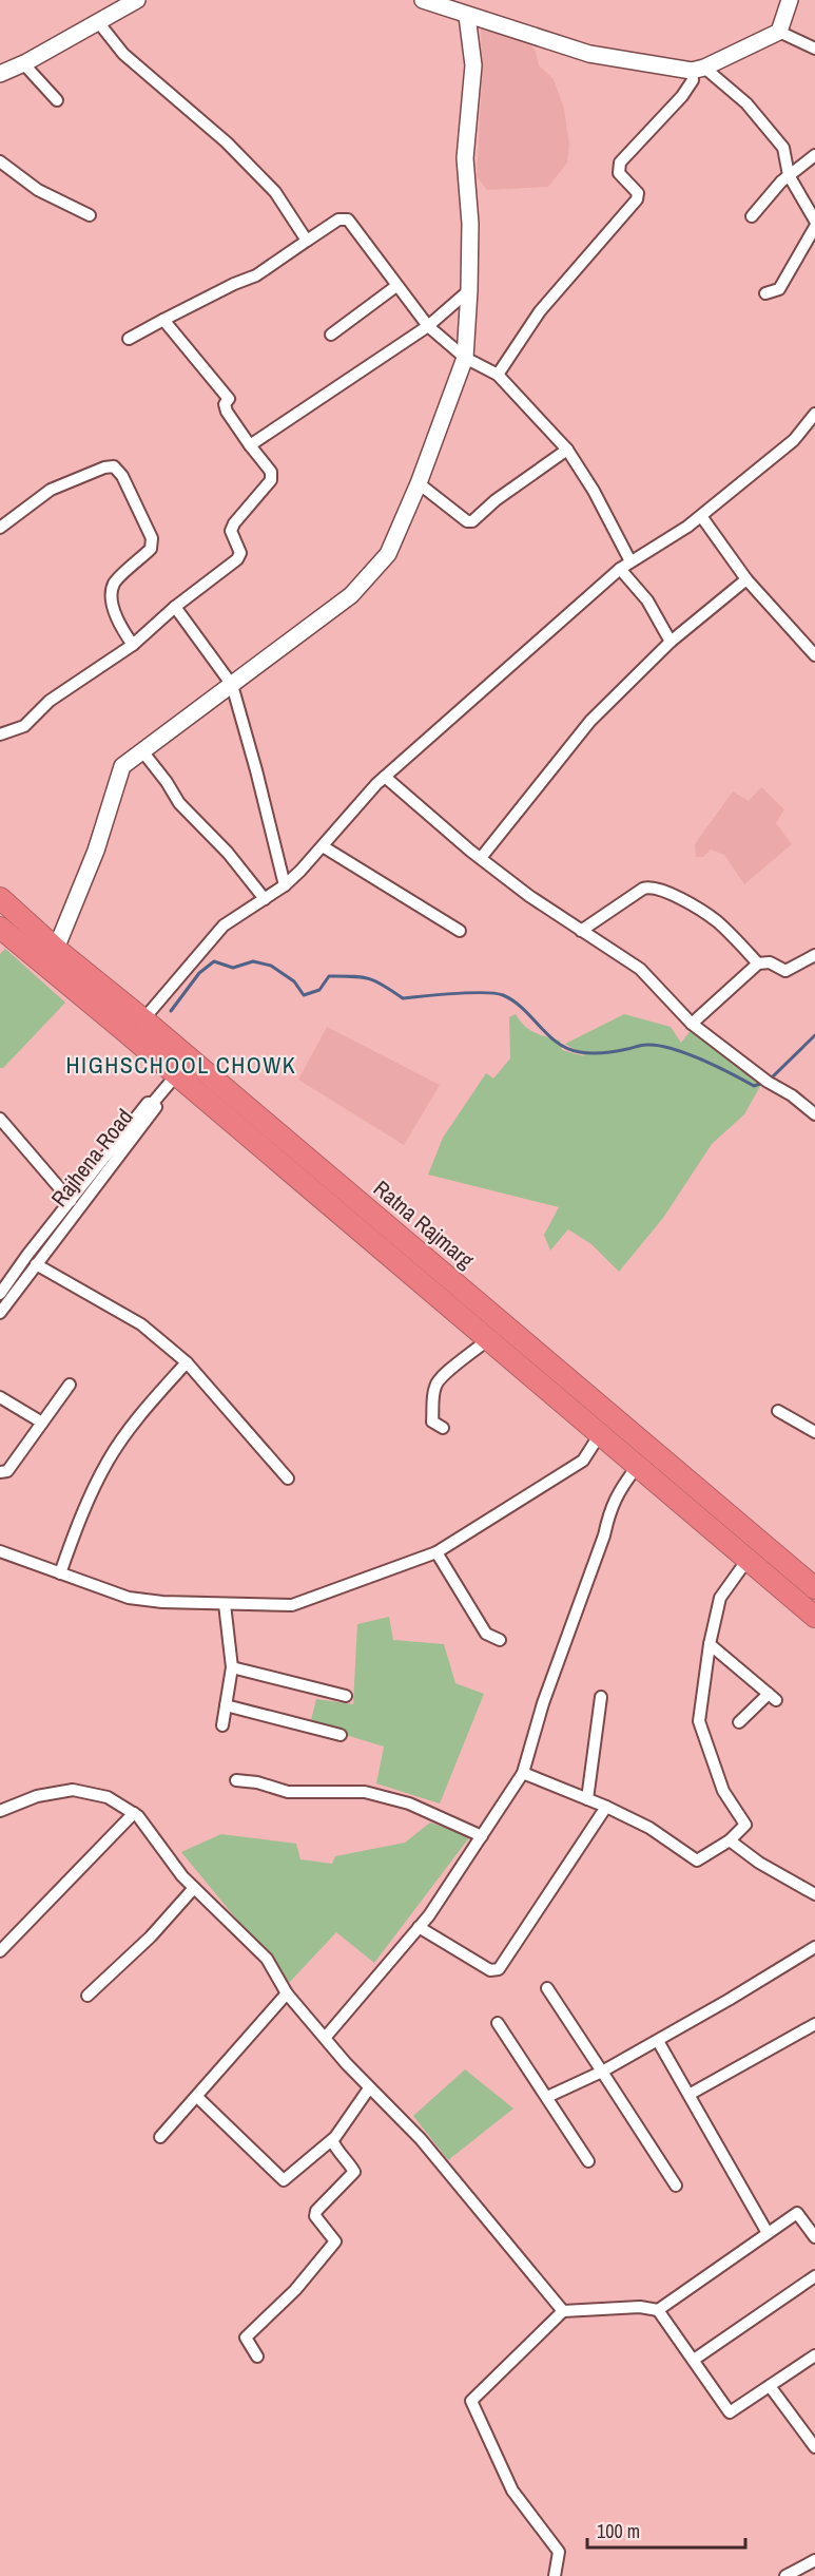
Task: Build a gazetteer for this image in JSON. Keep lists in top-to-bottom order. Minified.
{"streets":{"highway":["Ratna Rajmarg"],"street":["Rajhena Road"]},"crossings":[["Rajhena Road","Ratna Rajmarg"]],"districts":["HIGHSCHOOL CHOWK"],"scale_bar":"100 m"}
